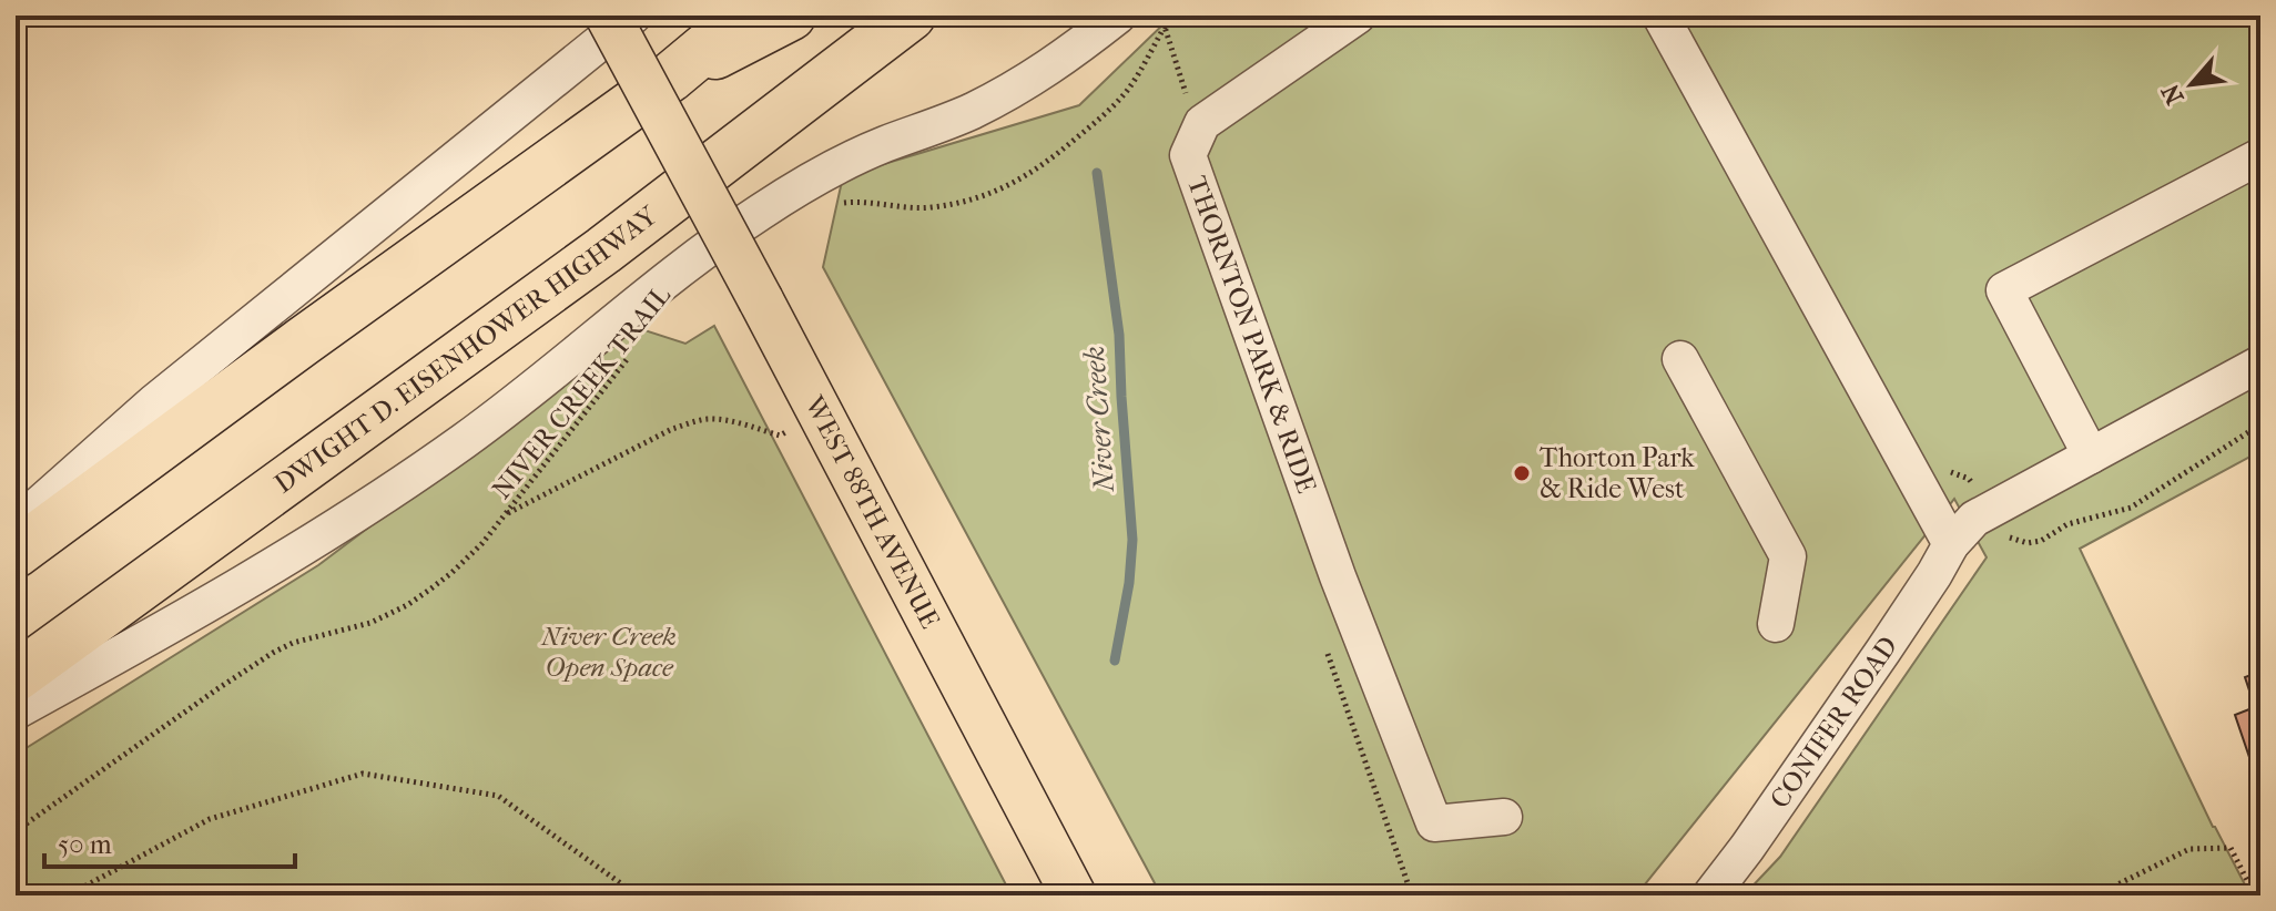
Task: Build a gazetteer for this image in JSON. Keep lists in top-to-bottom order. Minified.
{"streets":{"highway":["DWIGHT D. EISENHOWER HIGHWAY"],"main road":["WEST 88TH AVENUE"],"street":["THORNTON PARK & RIDE","CONIFER ROAD"],"path":["NIVER CREEK TRAIL"]},"water":["Niver Creek"],"parks":["Niver Creek Open Space"],"places":["Thorton Park & Ride West"],"scale_bar":"50 m","north":"bottom left"}
